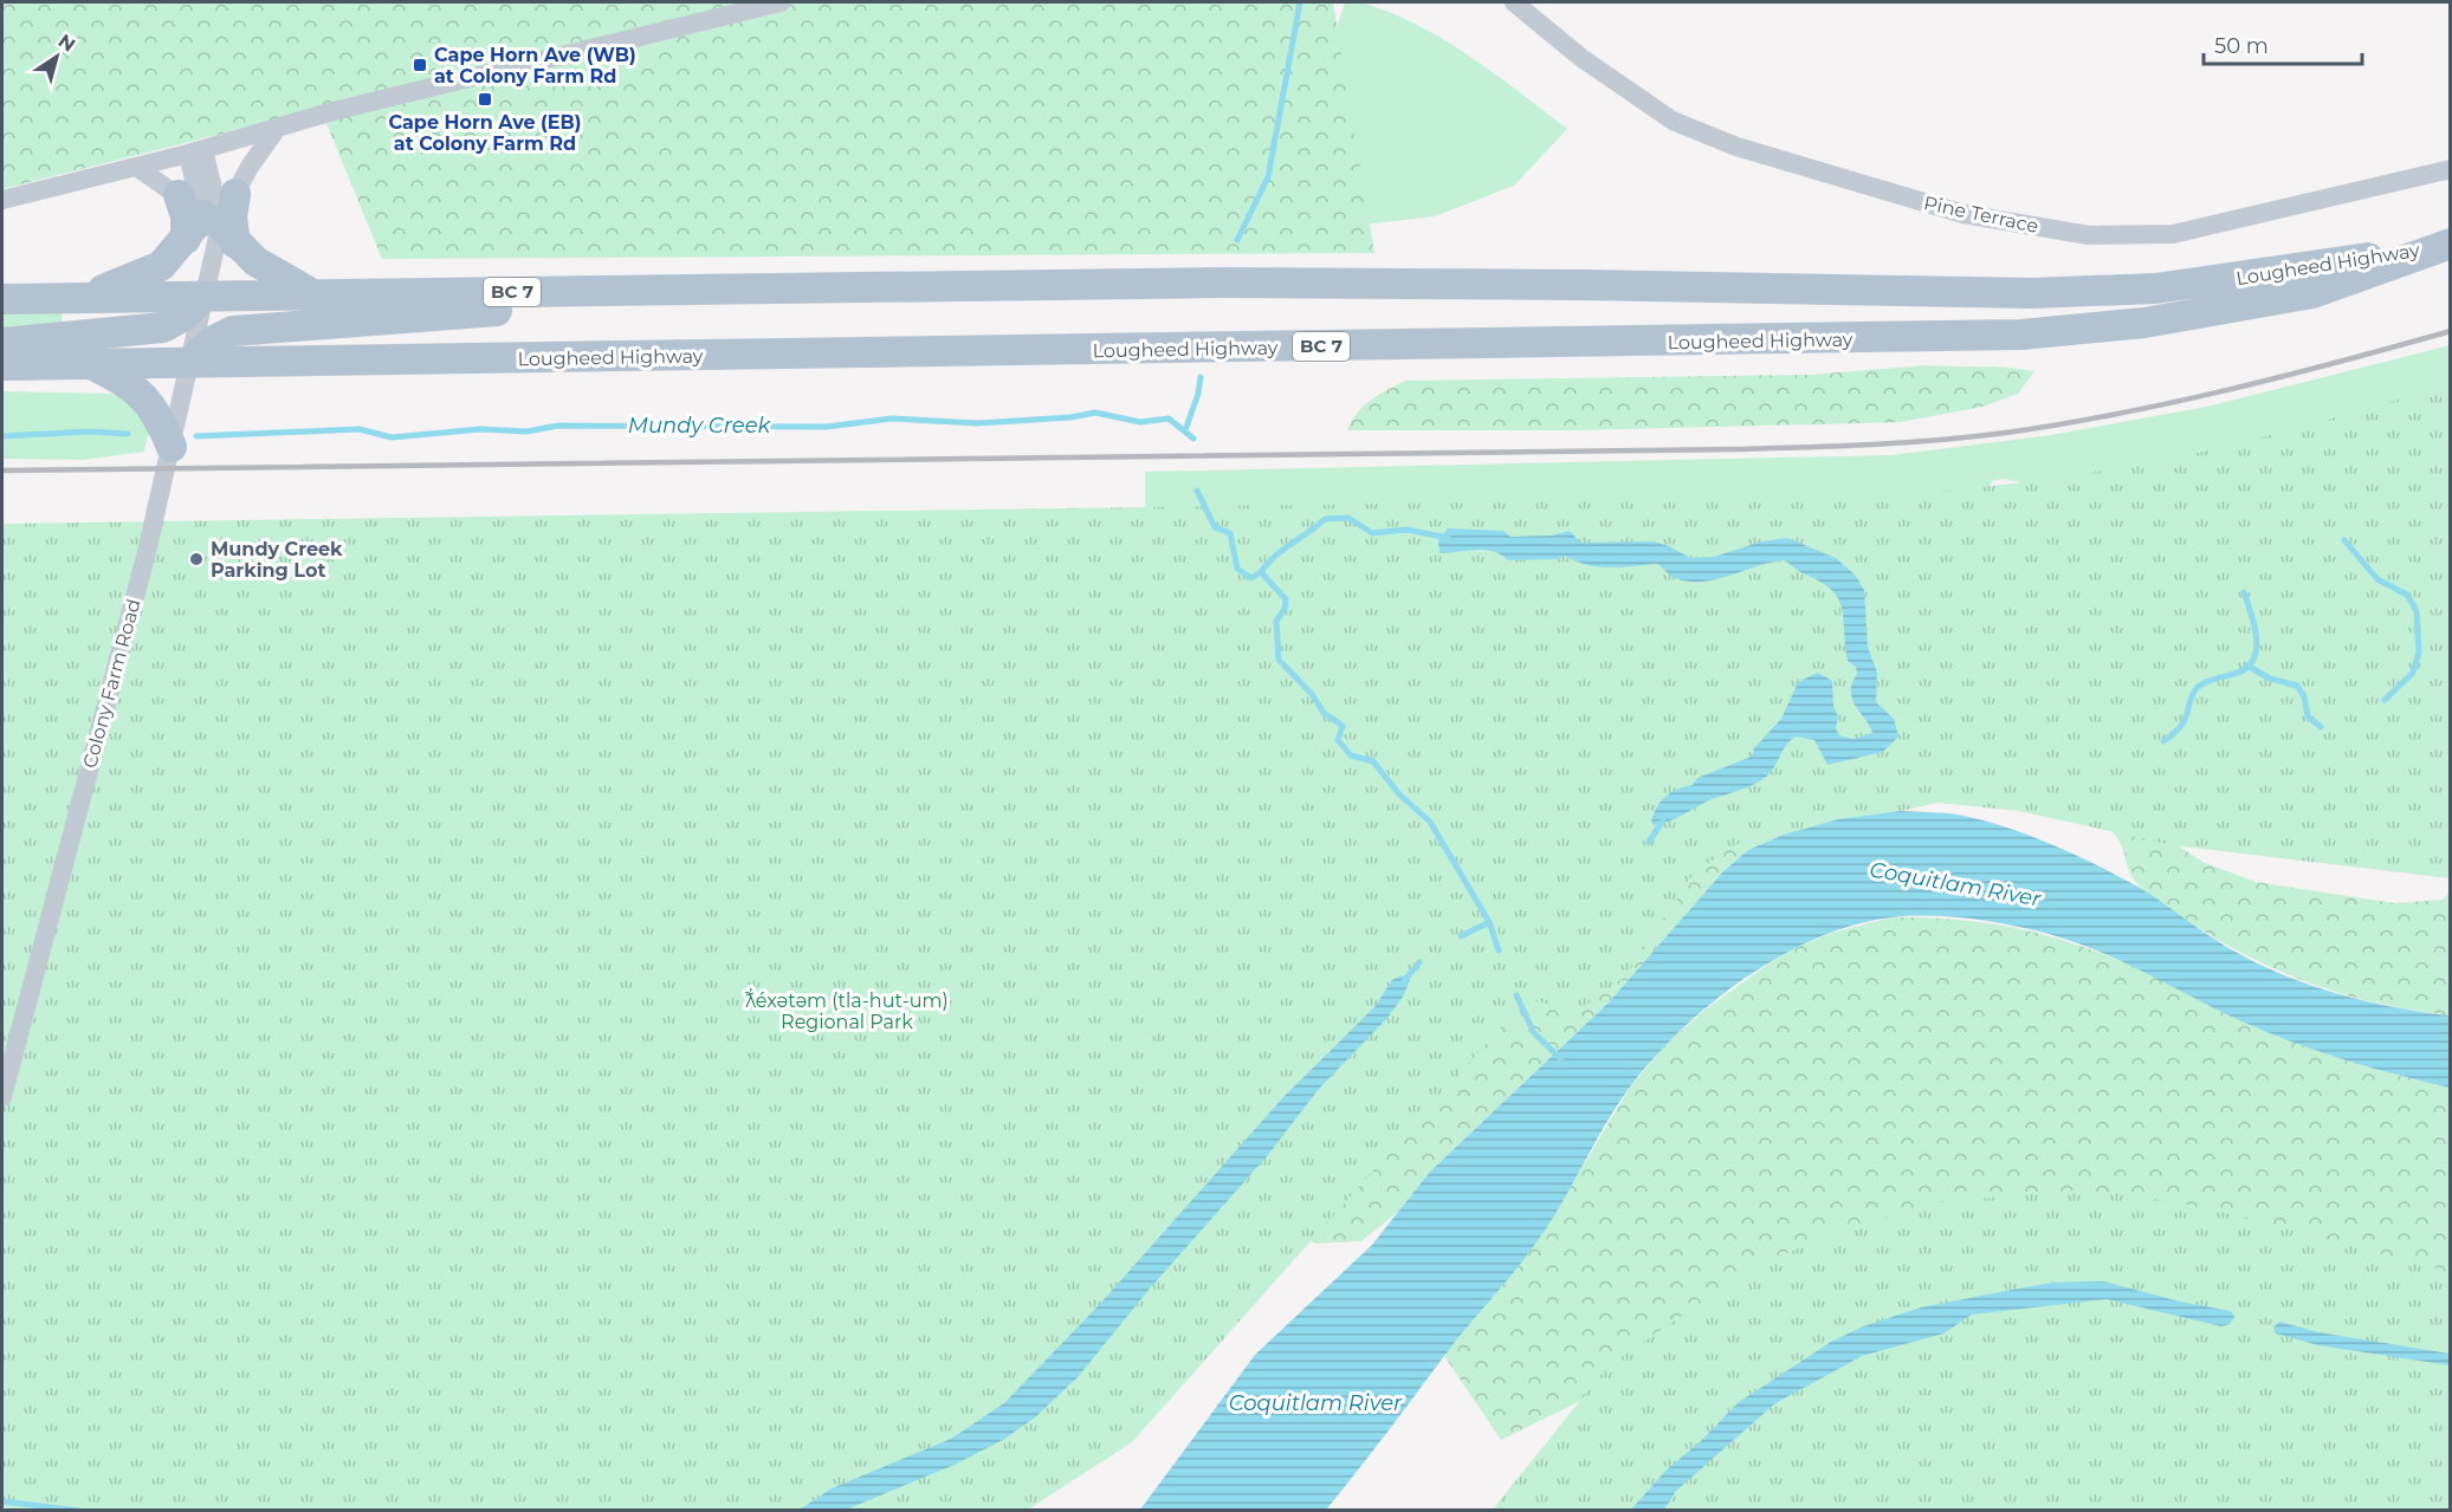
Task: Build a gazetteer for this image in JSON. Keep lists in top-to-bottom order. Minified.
{"streets":{"main road":["Lougheed Highway","BC 7"],"street":["Pine Terrace","Colony Farm Road"]},"crossings":[["Lougheed Highway","Colony Farm Road"]],"water":["Mundy Creek","Coquitlam River"],"parks":["ƛ̓éxətəm (tla-hut-um) Regional Park"],"places":{"transit":["Cape Horn Ave (WB) at Colony Farm Rd","Cape Horn Ave (EB) at Colony Farm Rd"],"other":["Mundy Creek Parking Lot"]},"scale_bar":"50 m","north":"top right"}
